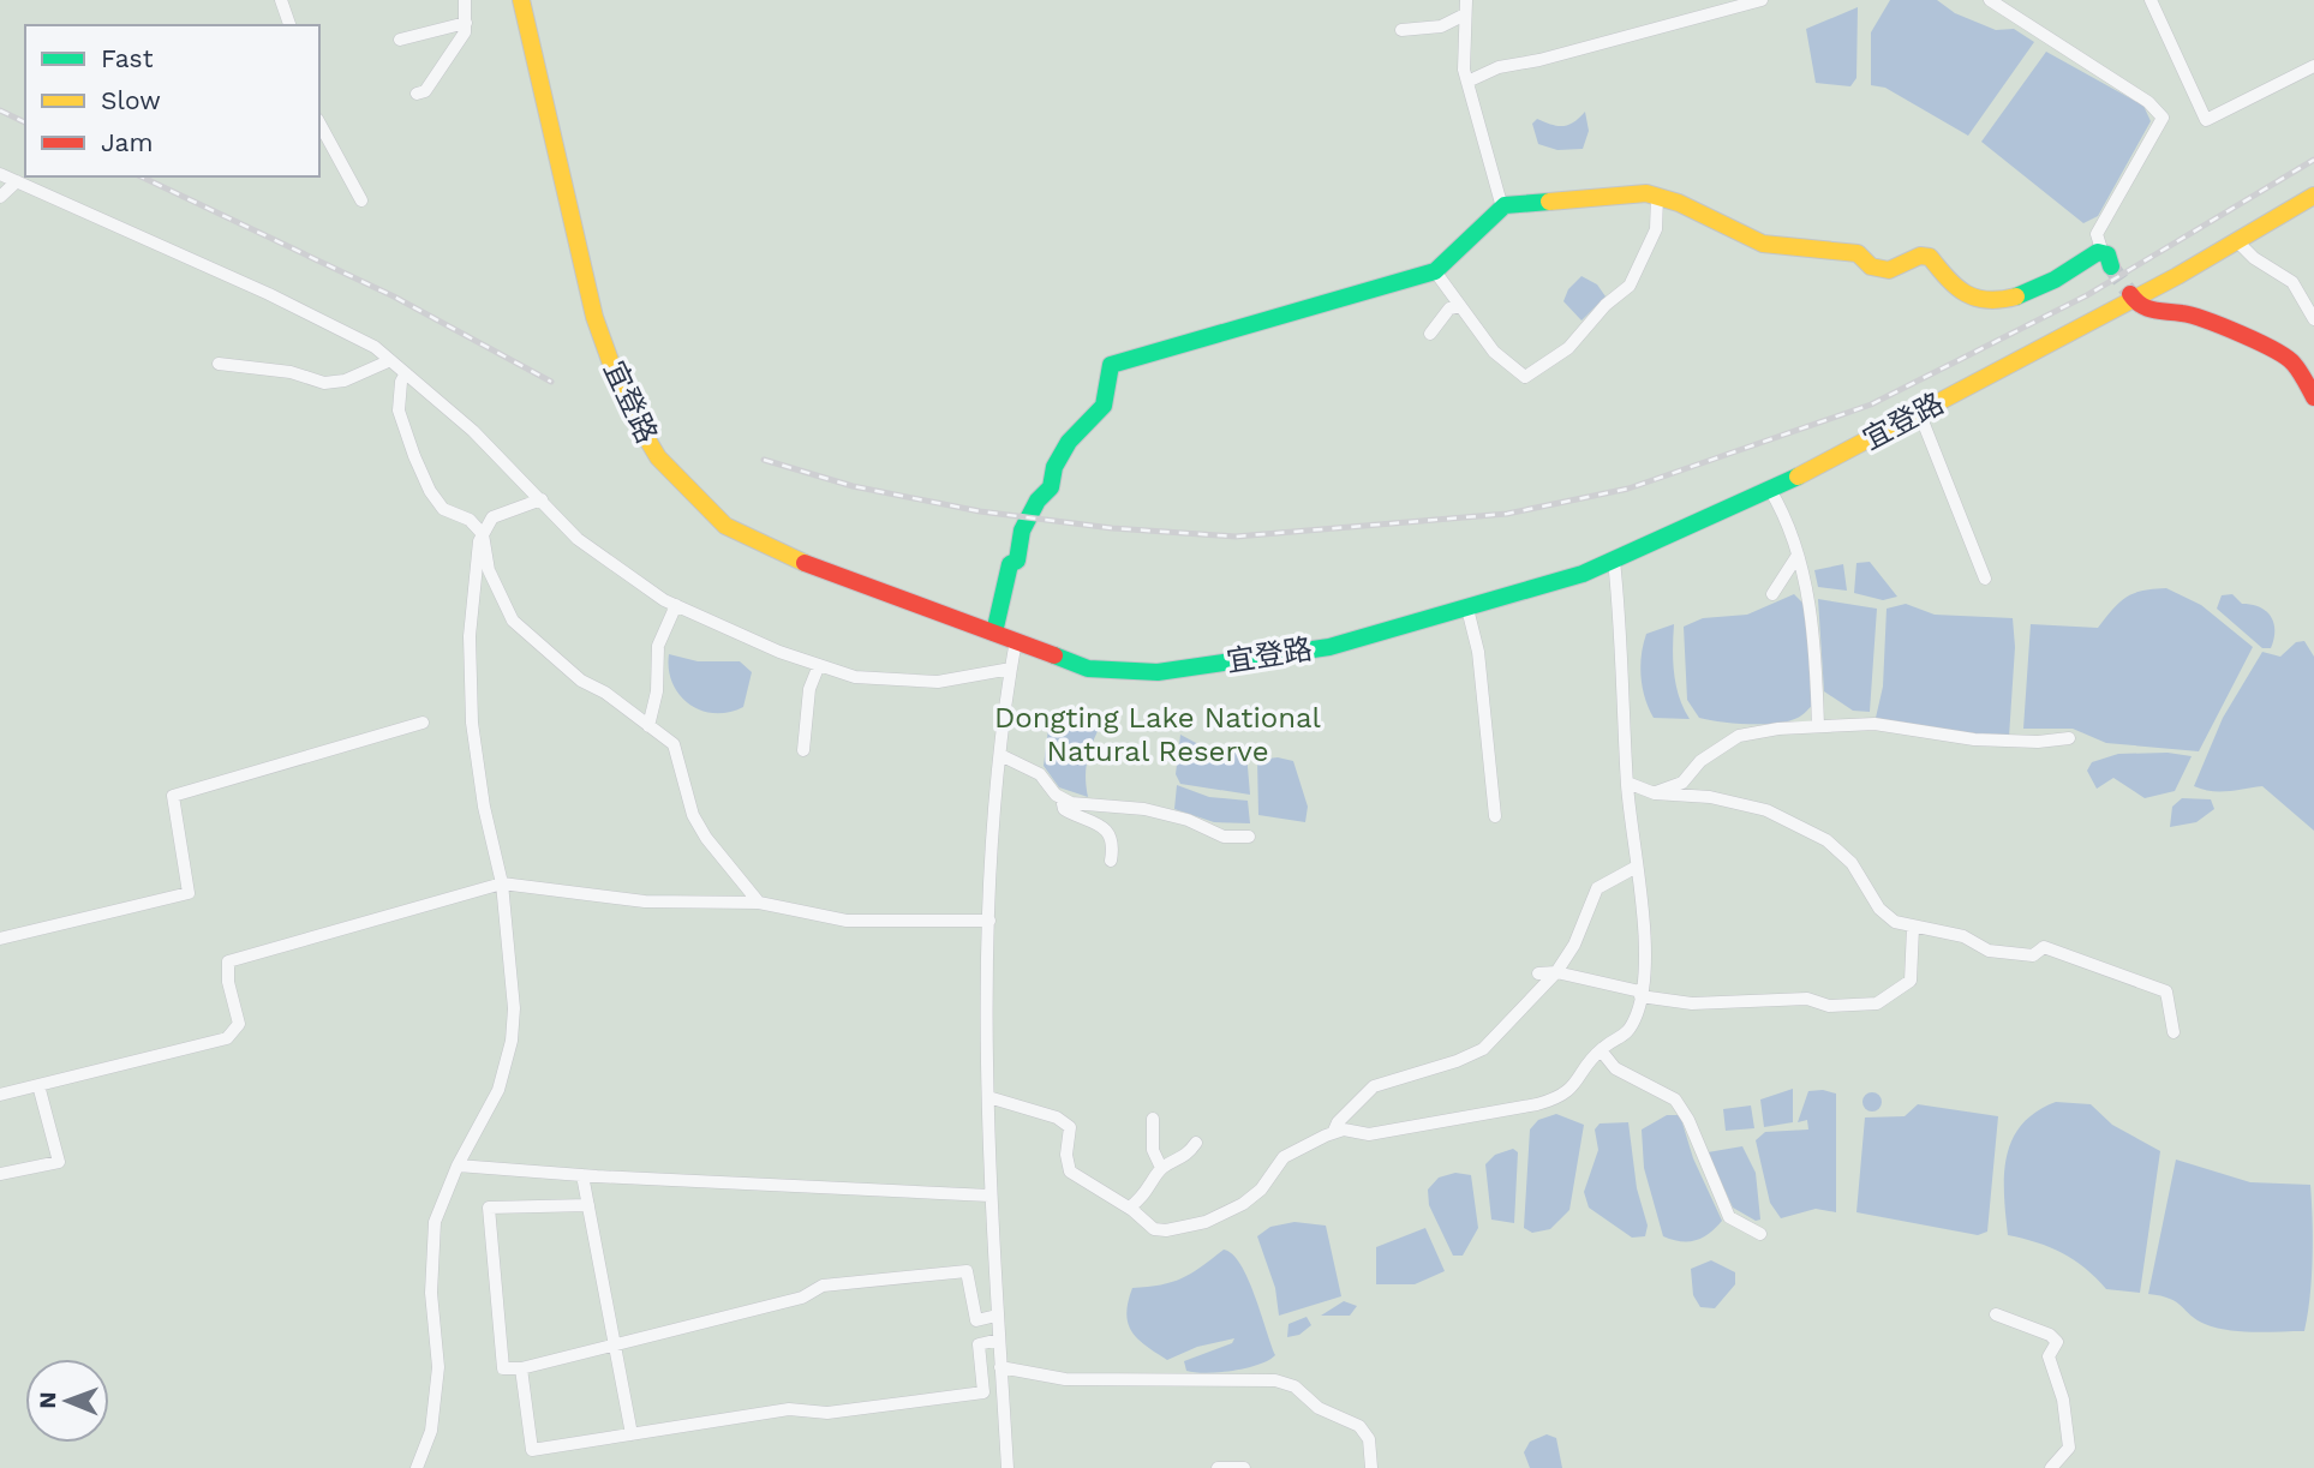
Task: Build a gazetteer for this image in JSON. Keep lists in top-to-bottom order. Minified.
{"streets":{"street":["宜登路"]},"parks":["Dongting Lake National Natural Reserve"],"legend":["Fast","Slow","Jam"],"north":"left"}
